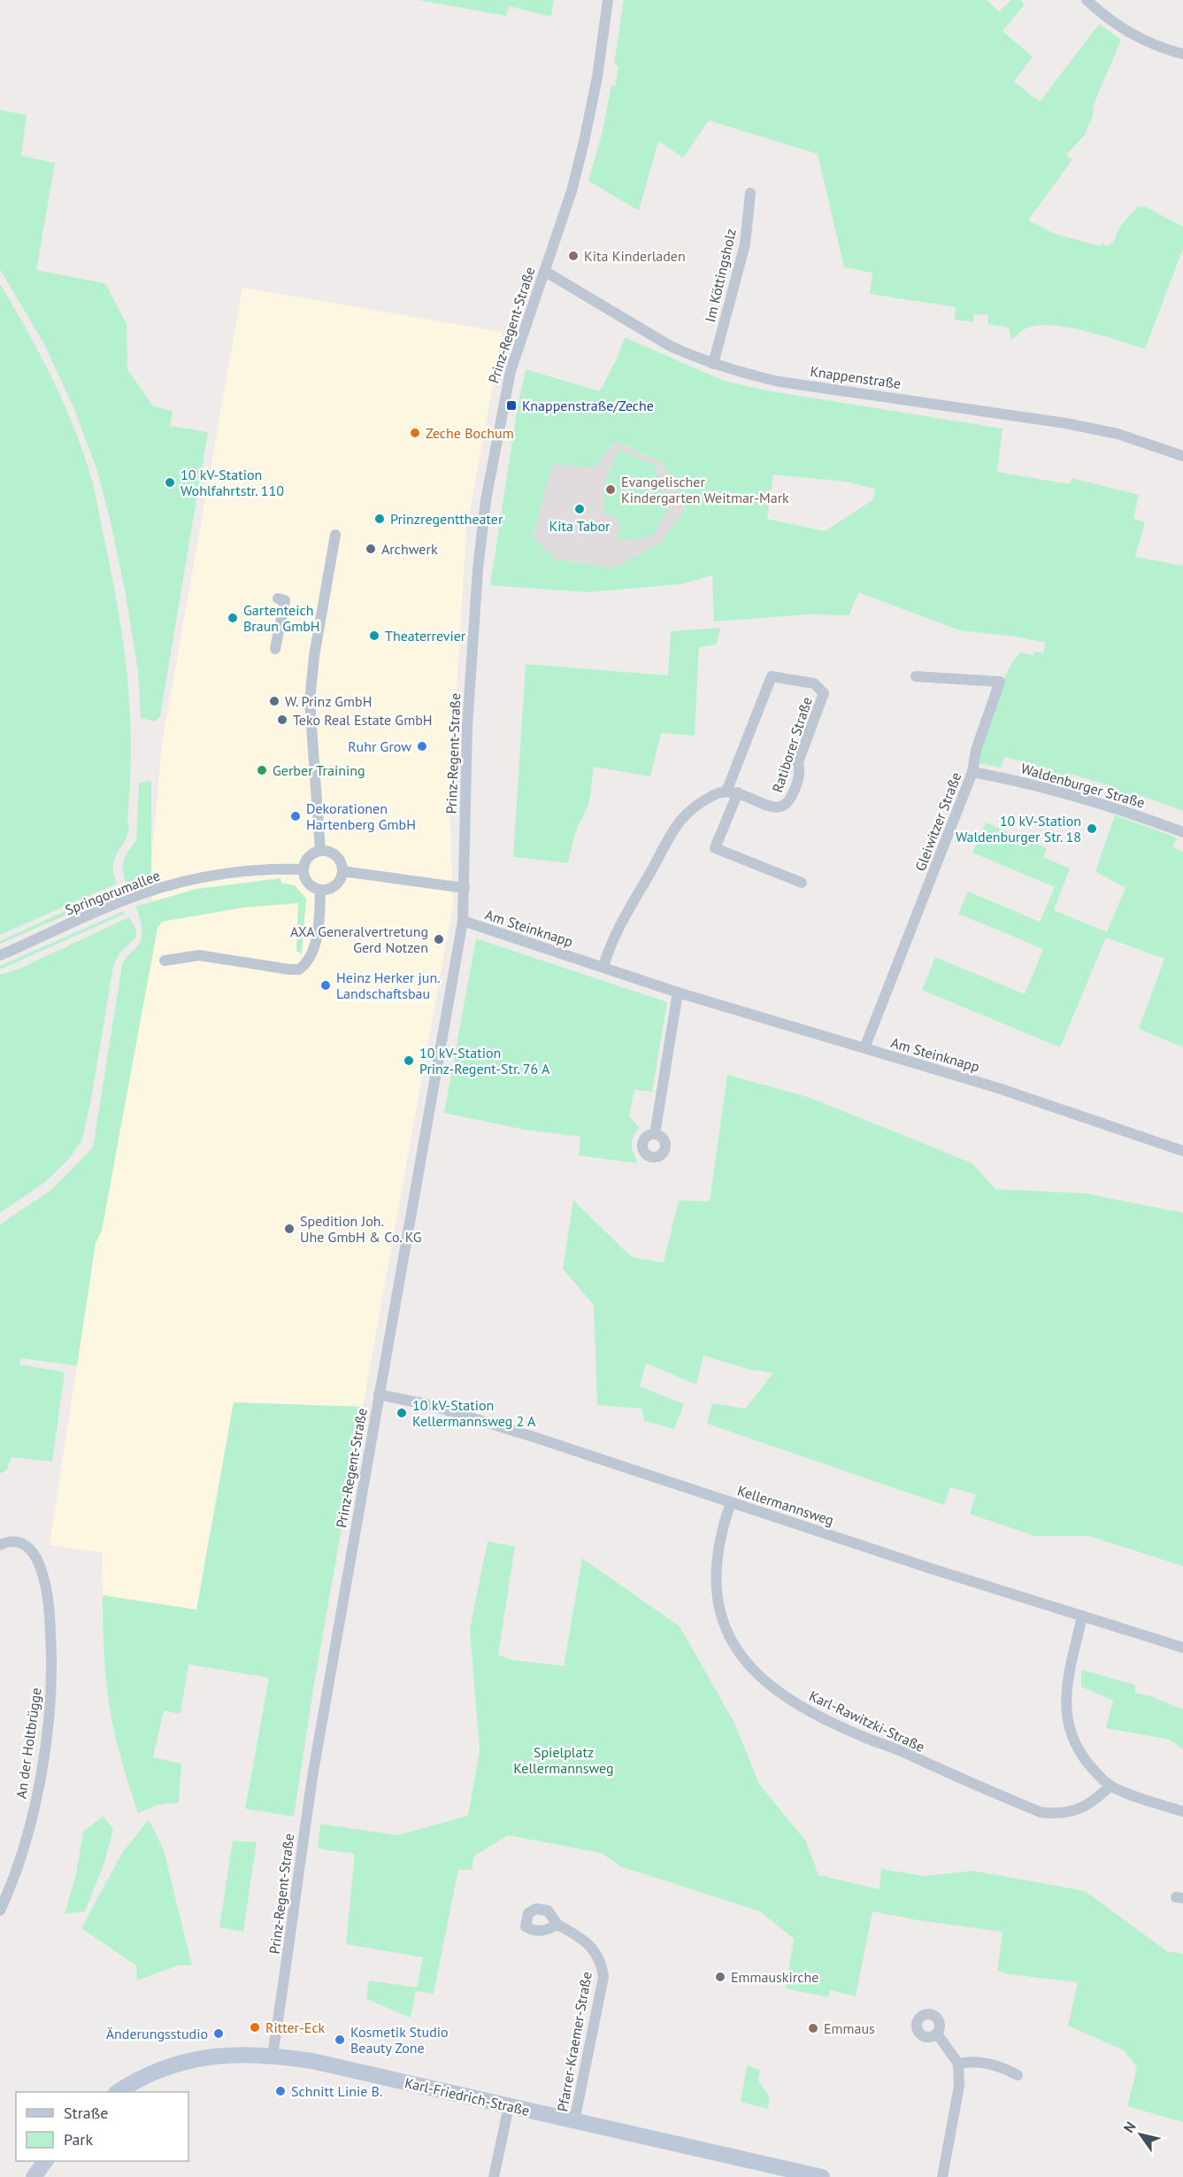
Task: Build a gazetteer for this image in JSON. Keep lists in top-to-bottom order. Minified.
{"streets":{"street":["Im Köttingsholz","Prinz-Regent-Straße","Knappenstraße","Ratiborer Straße","Waldenburger Straße","Gleiwitzer Straße","Springorumallee","Am Steinknapp","Kellermannsweg","Karl-Rawitzki-Straße","An der Holtbrügge","Pfarrer-Kraemer-Straße","Karl-Friedrich-Straße"]},"crossings":[["Im Köttingsholz","Knappenstraße"],["Prinz-Regent-Straße","Knappenstraße"],["Prinz-Regent-Straße","Am Steinknapp"],["Prinz-Regent-Straße","Kellermannsweg"],["Prinz-Regent-Straße","Karl-Friedrich-Straße"],["Waldenburger Straße","Gleiwitzer Straße"],["Gleiwitzer Straße","Am Steinknapp"],["Kellermannsweg","Karl-Rawitzki-Straße"],["Pfarrer-Kraemer-Straße","Karl-Friedrich-Straße"]],"parks":["Spielplatz Kellermannsweg"],"places":{"other":["Kita Kinderladen","Zeche Bochum","10 kV-Station Wohlfahrtstr. 110","Evangelischer Kindergarten Weitmar-Mark","Kita Tabor","Prinzregenttheater","Archwerk","Gartenteich Braun GmbH","Theaterrevier","W. Prinz GmbH","Teko Real Estate GmbH","Ruhr Grow","Gerber Training","Dekorationen Hartenberg GmbH","10 kV-Station Waldenburger Str. 18","AXA Generalvertretung Gerd Notzen","Heinz Herker jun. Landschaftsbau","10 kV-Station Prinz-Regent-Str. 76 A","Spedition Joh. Uhe GmbH & Co. KG","10 kV-Station Kellermannsweg 2 A","Emmauskirche","Ritter-Eck","Emmaus","Änderungsstudio","Kosmetik Studio Beauty Zone","Schnitt Linie B."],"transit":["Knappenstraße/Zeche"]},"legend":["Straße","Park"],"north":"top left"}
